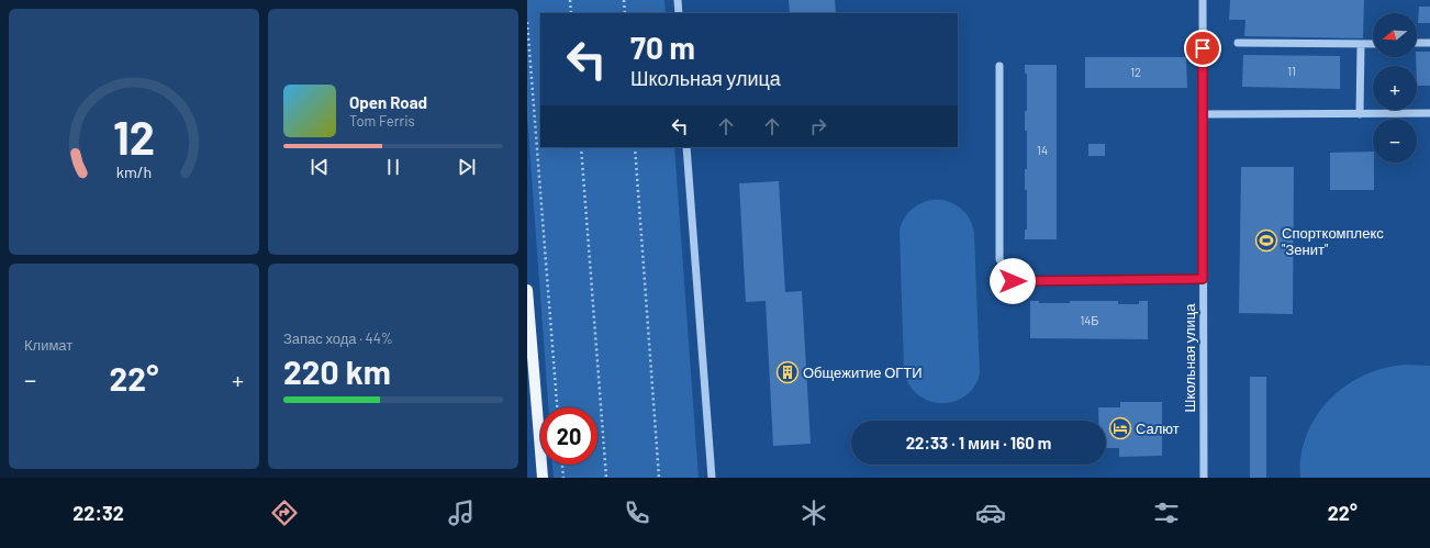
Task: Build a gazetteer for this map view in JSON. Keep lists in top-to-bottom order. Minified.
{"streets":{"street":["Школьная улица"]},"places":{"sports":["Спорткомплекс \"Зенит\""],"building":["Общежитие ОГТИ"],"hotel":["Салют"]},"house_numbers":["11","12","14","14Б"],"north":"left","page":{"map_buttons":["+","−"],"turn":["70 m","Школьная улица"],"song":["Open Road","Tom Ferris"],"tile":["Климат",["Запас хода · 44%","220 km"]],"heat":["−","22°","+"],"limit":"20","trip":"22:33 · 1 мин · 160 m","tabs":["22:32","22°"],"gauge":["12","km/h"]}}
